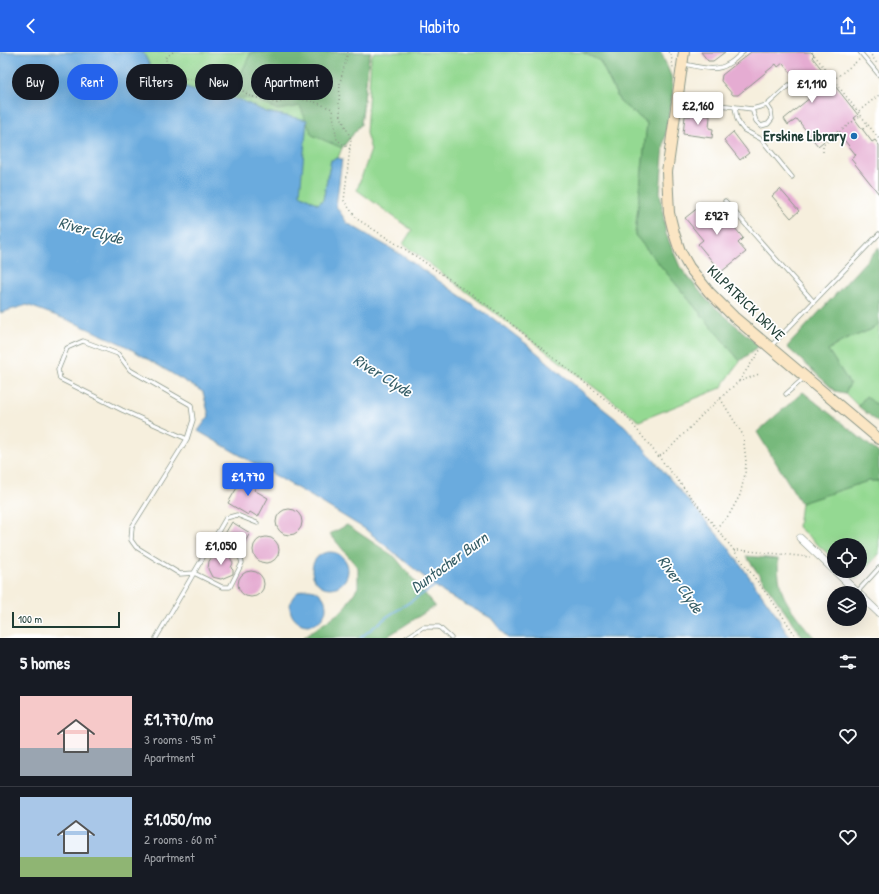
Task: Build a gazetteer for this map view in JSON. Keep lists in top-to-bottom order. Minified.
{"streets":{"street":["KILPATRICK DRIVE"]},"water":["River Clyde","Duntocher Burn"],"places":["Erskine Library"],"scale_bar":"100 m","page":{"header":"Habito","chip":["Buy","Rent","Filters","New","Apartment"],"price":["£1,110","£2,160","£927","£1,770","£1,050"],"scale":"100 m","heading":"5 homes","list":[{"name":"£1,770/mo","note":"3 rooms · 95 m² · Apartment"},{"name":"£1,050/mo","note":"2 rooms · 60 m² · Apartment"}]}}
